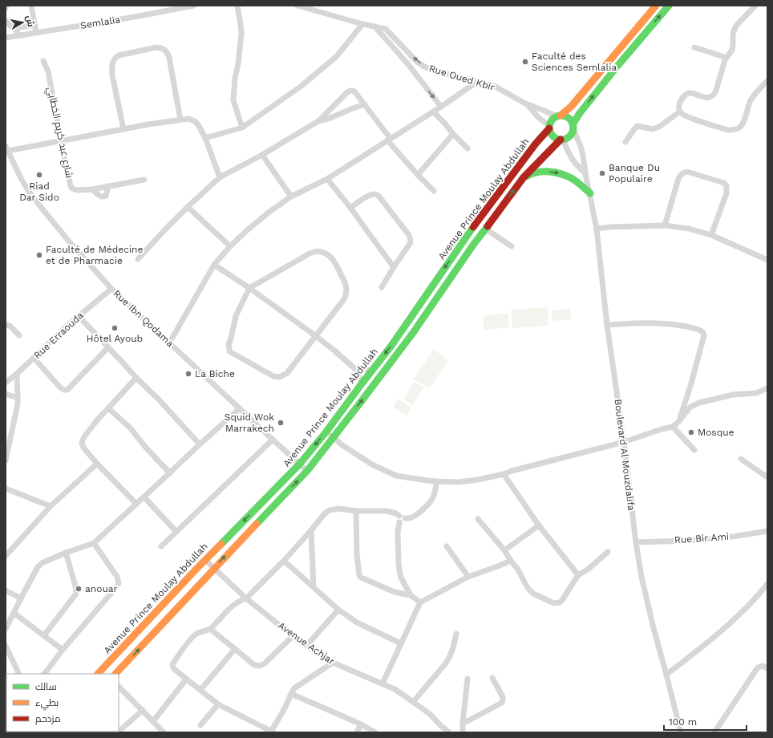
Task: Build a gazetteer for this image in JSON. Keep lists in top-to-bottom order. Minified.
{"streets":{"main road":["Avenue Prince Moulay Abdullah"],"street":["Semlalia","Rue Oued Kbir","شارع عبد كريم الخطابي","Rue Ibn Qodama","Rue Erraouda","Boulevard Al Mouzdalifa","Rue Bir Ami","Avenue Achjar"]},"crossings":[["Rue Oued Kbir","Avenue Prince Moulay Abdullah"],["Rue Oued Kbir","Boulevard Al Mouzdalifa"],["Avenue Prince Moulay Abdullah","Rue Ibn Qodama"],["Avenue Prince Moulay Abdullah","Boulevard Al Mouzdalifa"],["Avenue Prince Moulay Abdullah","Avenue Achjar"],["Rue Ibn Qodama","Rue Erraouda"],["Boulevard Al Mouzdalifa","Rue Bir Ami"]],"places":["Faculté des Sciences Semlalia","Banque Du Populaire","Riad Dar Sido","Faculté de Médecine et de Pharmacie","Hôtel Ayoub","La Biche","Squid Wok Marrakech","Mosque","anouar"],"legend":["سالك","بطيء","مزدحم"],"scale_bar":"100 m","north":"right"}
